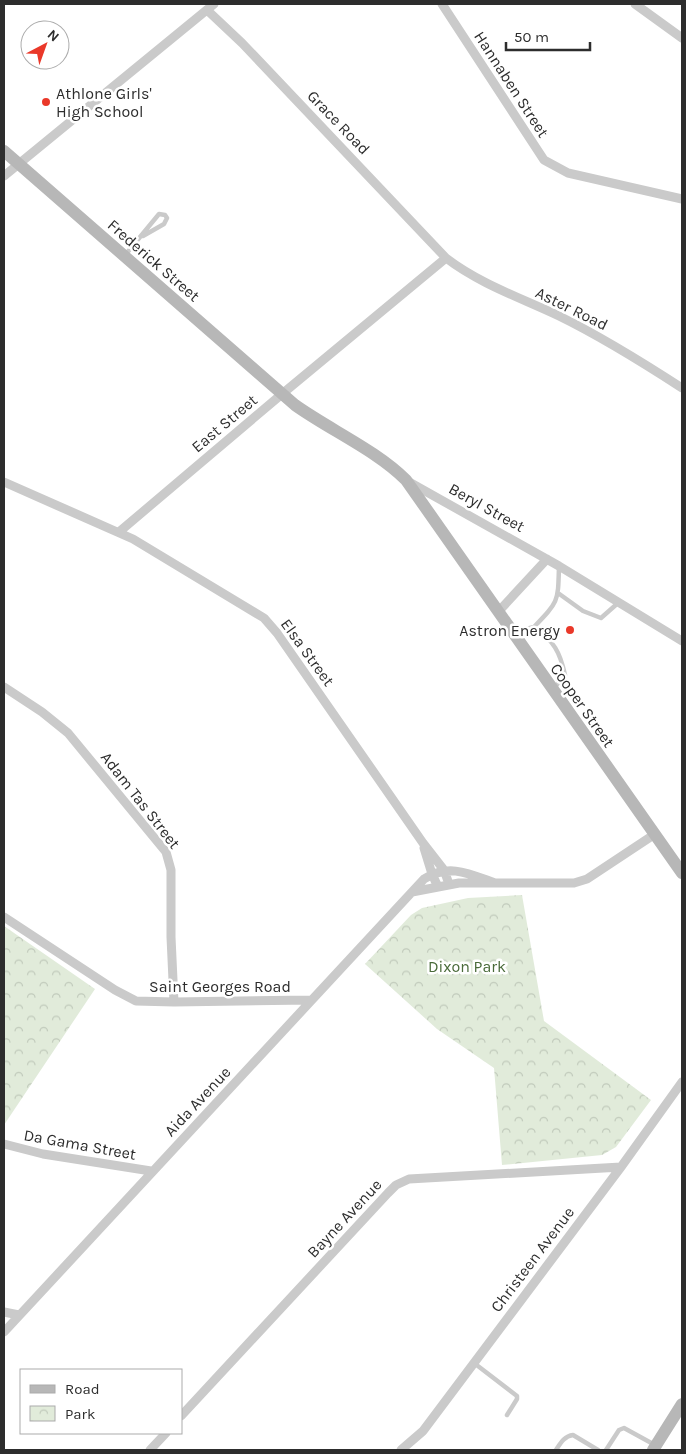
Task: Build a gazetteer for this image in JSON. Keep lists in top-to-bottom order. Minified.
{"streets":{"main road":["Frederick Street","Beryl Street","Cooper Street"],"street":["Hannaben Street","Grace Road","Aster Road","East Street","Elsa Street","Adam Tas Street","Saint Georges Road","Aida Avenue","Da Gama Street","Bayne Avenue","Christeen Avenue"]},"crossings":[["Grace Road","Aster Road"],["Grace Road","East Street"],["Frederick Street","East Street"],["Frederick Street","Beryl Street"],["Aster Road","East Street"],["East Street","Beryl Street"],["East Street","Elsa Street"],["Beryl Street","Cooper Street"],["Elsa Street","Aida Avenue"],["Cooper Street","Aida Avenue"],["Adam Tas Street","Saint Georges Road"],["Saint Georges Road","Aida Avenue"],["Aida Avenue","Da Gama Street"],["Bayne Avenue","Christeen Avenue"]],"parks":["Dixon Park"],"places":["Athlone Girls' High School","Astron Energy"],"legend":["Road","Park"],"scale_bar":"50 m","north":"top right"}
